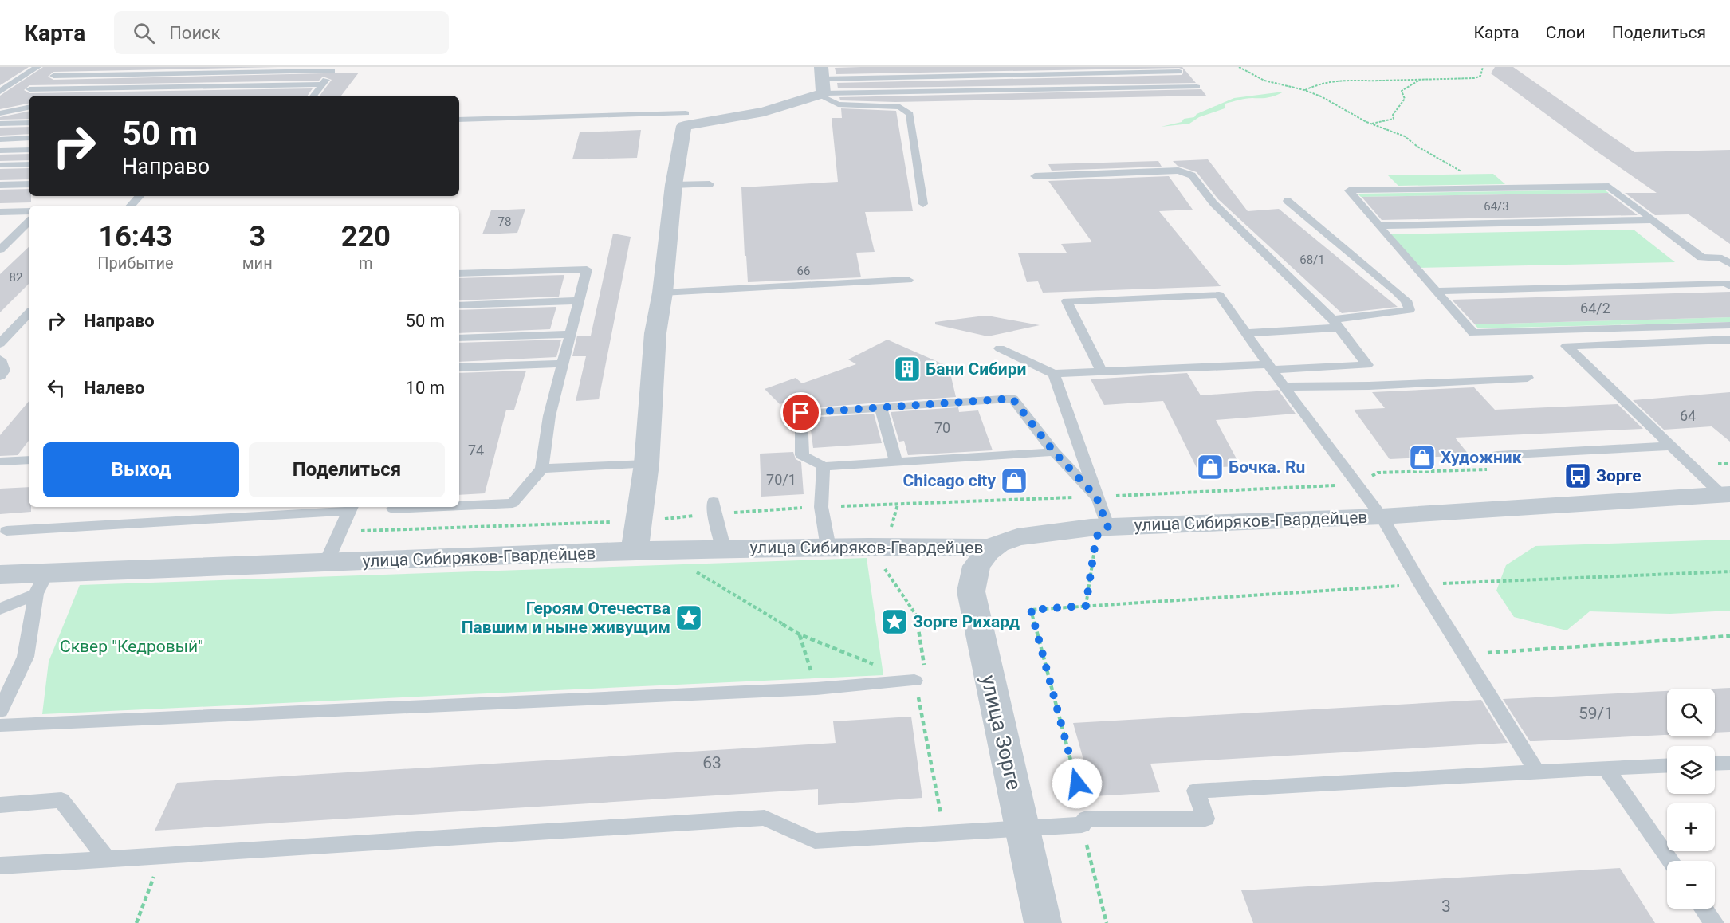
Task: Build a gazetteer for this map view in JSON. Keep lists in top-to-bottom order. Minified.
{"streets":{"street":["улица Сибиряков-Гвардейцев","улица Зорге"]},"crossings":[["улица Сибиряков-Гвардейцев","улица Зорге"]],"parks":["Сквер \"Кедровый\""],"places":{"building":["Бани Сибири"],"shop":["Художник","Бочка. Ru","Chicago city"],"bus stop":["Зорге"],"place":["Героям Отечества Павшим и ныне живущим","Зорге Рихард"]},"house_numbers":["64/3","78","68/1","66","82","64/2","64","70","74","70/1","59/1","63","3"],"page":{"header":"Карта","search":"Поиск","nav":["Карта","Слои","Поделиться"],"turn":["50 m","Направо"],"eta":["16:43","Прибытие","3","мин","220","m"],"list":[{"name":"Направо","value":"50 m"},{"name":"Налево","value":"10 m"}],"buttons":["Выход","Поделиться"],"map_buttons":["+","−"]}}
